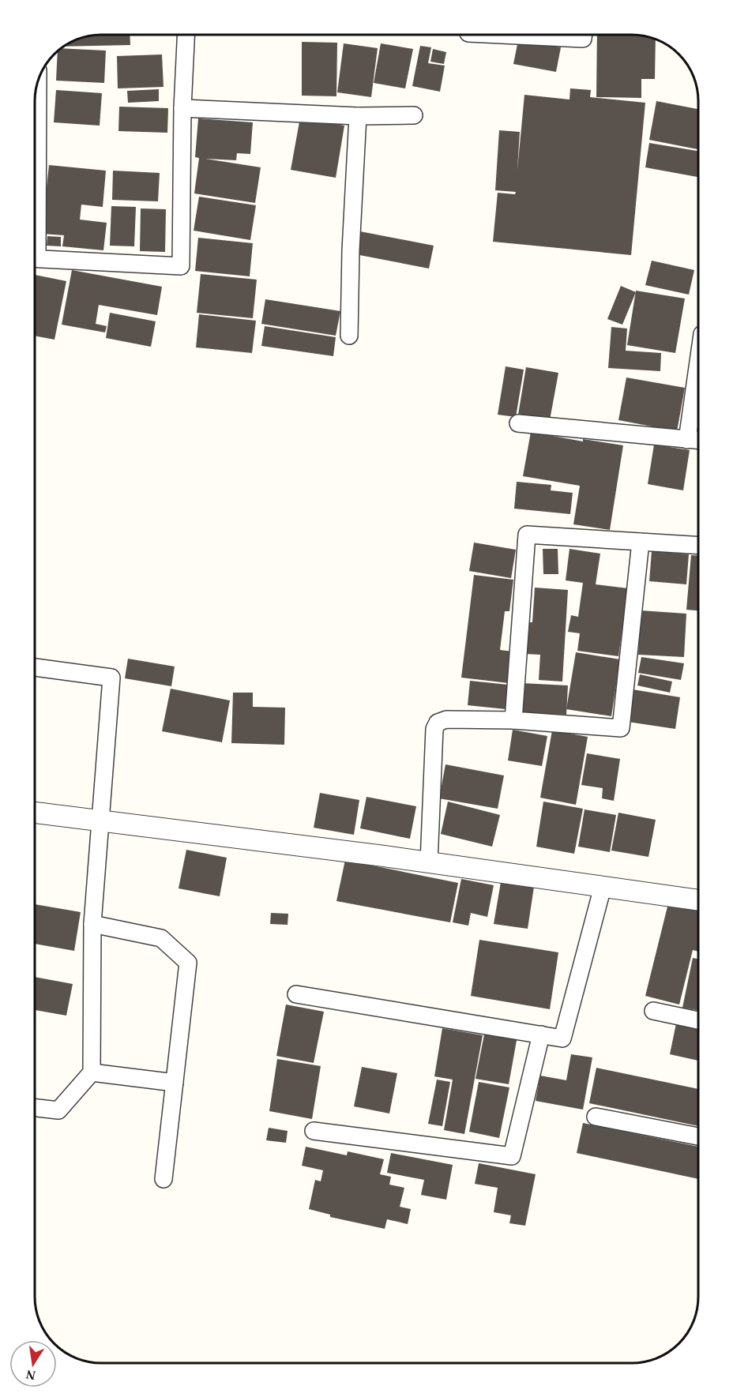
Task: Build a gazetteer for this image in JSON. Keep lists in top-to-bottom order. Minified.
{"north":"bottom"}
